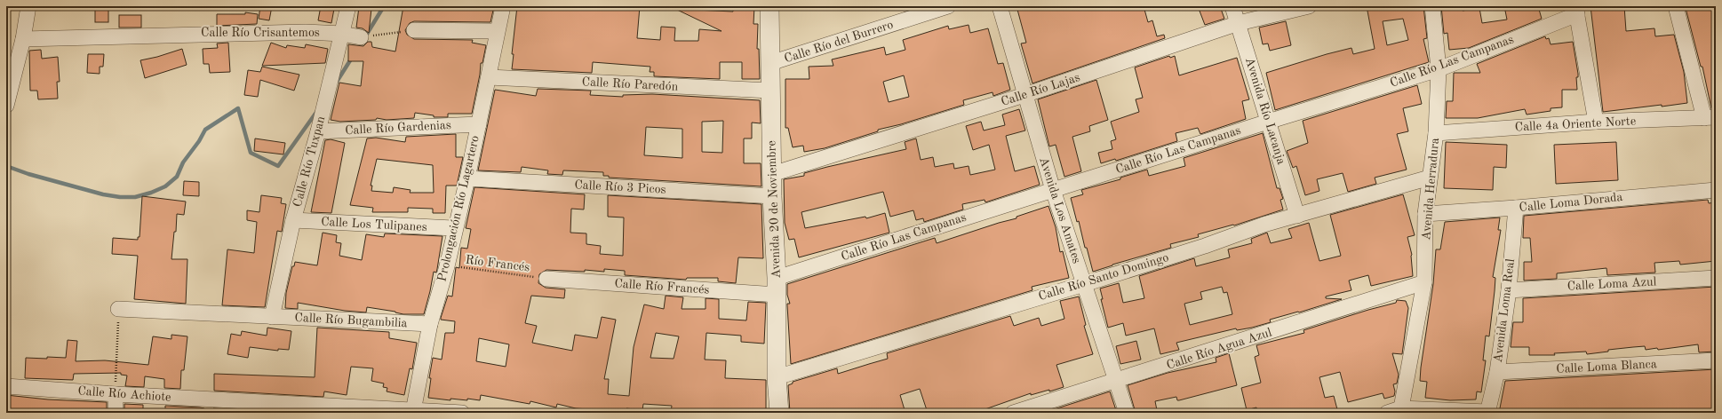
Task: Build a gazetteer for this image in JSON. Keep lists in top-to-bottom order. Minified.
{"streets":{"street":["Calle Río Crisantemos","Calle Río del Burrero","Calle Río Las Campanas","Calle Río Paredón","Calle Río Lajas","Avenida Río Lacanja","Calle 4a Oriente Norte","Calle Río Gardenias","Calle Río Tuxpan","Calle Río 3 Picos","Avenida Herradura","Calle Loma Dorada","Prolongación Río Lagartero","Avenida 20 de Noviembre","Avenida Los Amates","Calle Los Tulipanes","Calle Río Santo Domingo","Calle Loma Azul","Calle Río Francés","Avenida Loma Real","Calle Río Bugambilia","Calle Río Agua Azul","Calle Loma Blanca","Calle Río Achiote"],"path":["Río Francés"]},"crossings":[["Calle Río Crisantemos","Calle Río Tuxpan"],["Calle Río del Burrero","Avenida 20 de Noviembre"],["Calle Río Las Campanas","Avenida Río Lacanja"],["Calle Río Las Campanas","Avenida Herradura"],["Calle Río Las Campanas","Avenida 20 de Noviembre"],["Calle Río Las Campanas","Avenida Los Amates"],["Calle Río Las Campanas","Calle Río Francés"],["Calle Río Paredón","Prolongación Río Lagartero"],["Calle Río Paredón","Avenida 20 de Noviembre"],["Calle Río Lajas","Avenida Río Lacanja"],["Calle Río Lajas","Avenida 20 de Noviembre"],["Calle Río Lajas","Avenida Los Amates"],["Avenida Río Lacanja","Calle Río Santo Domingo"],["Calle 4a Oriente Norte","Avenida Herradura"],["Calle Río Gardenias","Calle Río Tuxpan"],["Calle Río Gardenias","Prolongación Río Lagartero"],["Calle Río Tuxpan","Calle Los Tulipanes"],["Calle Río Tuxpan","Calle Río Bugambilia"],["Calle Río 3 Picos","Prolongación Río Lagartero"],["Calle Río 3 Picos","Avenida 20 de Noviembre"],["Avenida Herradura","Calle Loma Dorada"],["Avenida Herradura","Calle Río Santo Domingo"],["Avenida Herradura","Calle Río Agua Azul"],["Calle Loma Dorada","Avenida Loma Real"],["Prolongación Río Lagartero","Calle Los Tulipanes"],["Prolongación Río Lagartero","Río Francés"],["Prolongación Río Lagartero","Calle Río Bugambilia"],["Prolongación Río Lagartero","Calle Río Achiote"],["Avenida 20 de Noviembre","Calle Río Santo Domingo"],["Avenida 20 de Noviembre","Calle Río Francés"],["Avenida Los Amates","Calle Río Santo Domingo"],["Avenida Los Amates","Calle Río Agua Azul"],["Río Francés","Calle Río Francés"],["Calle Loma Azul","Avenida Loma Real"],["Avenida Loma Real","Calle Loma Blanca"]]}
